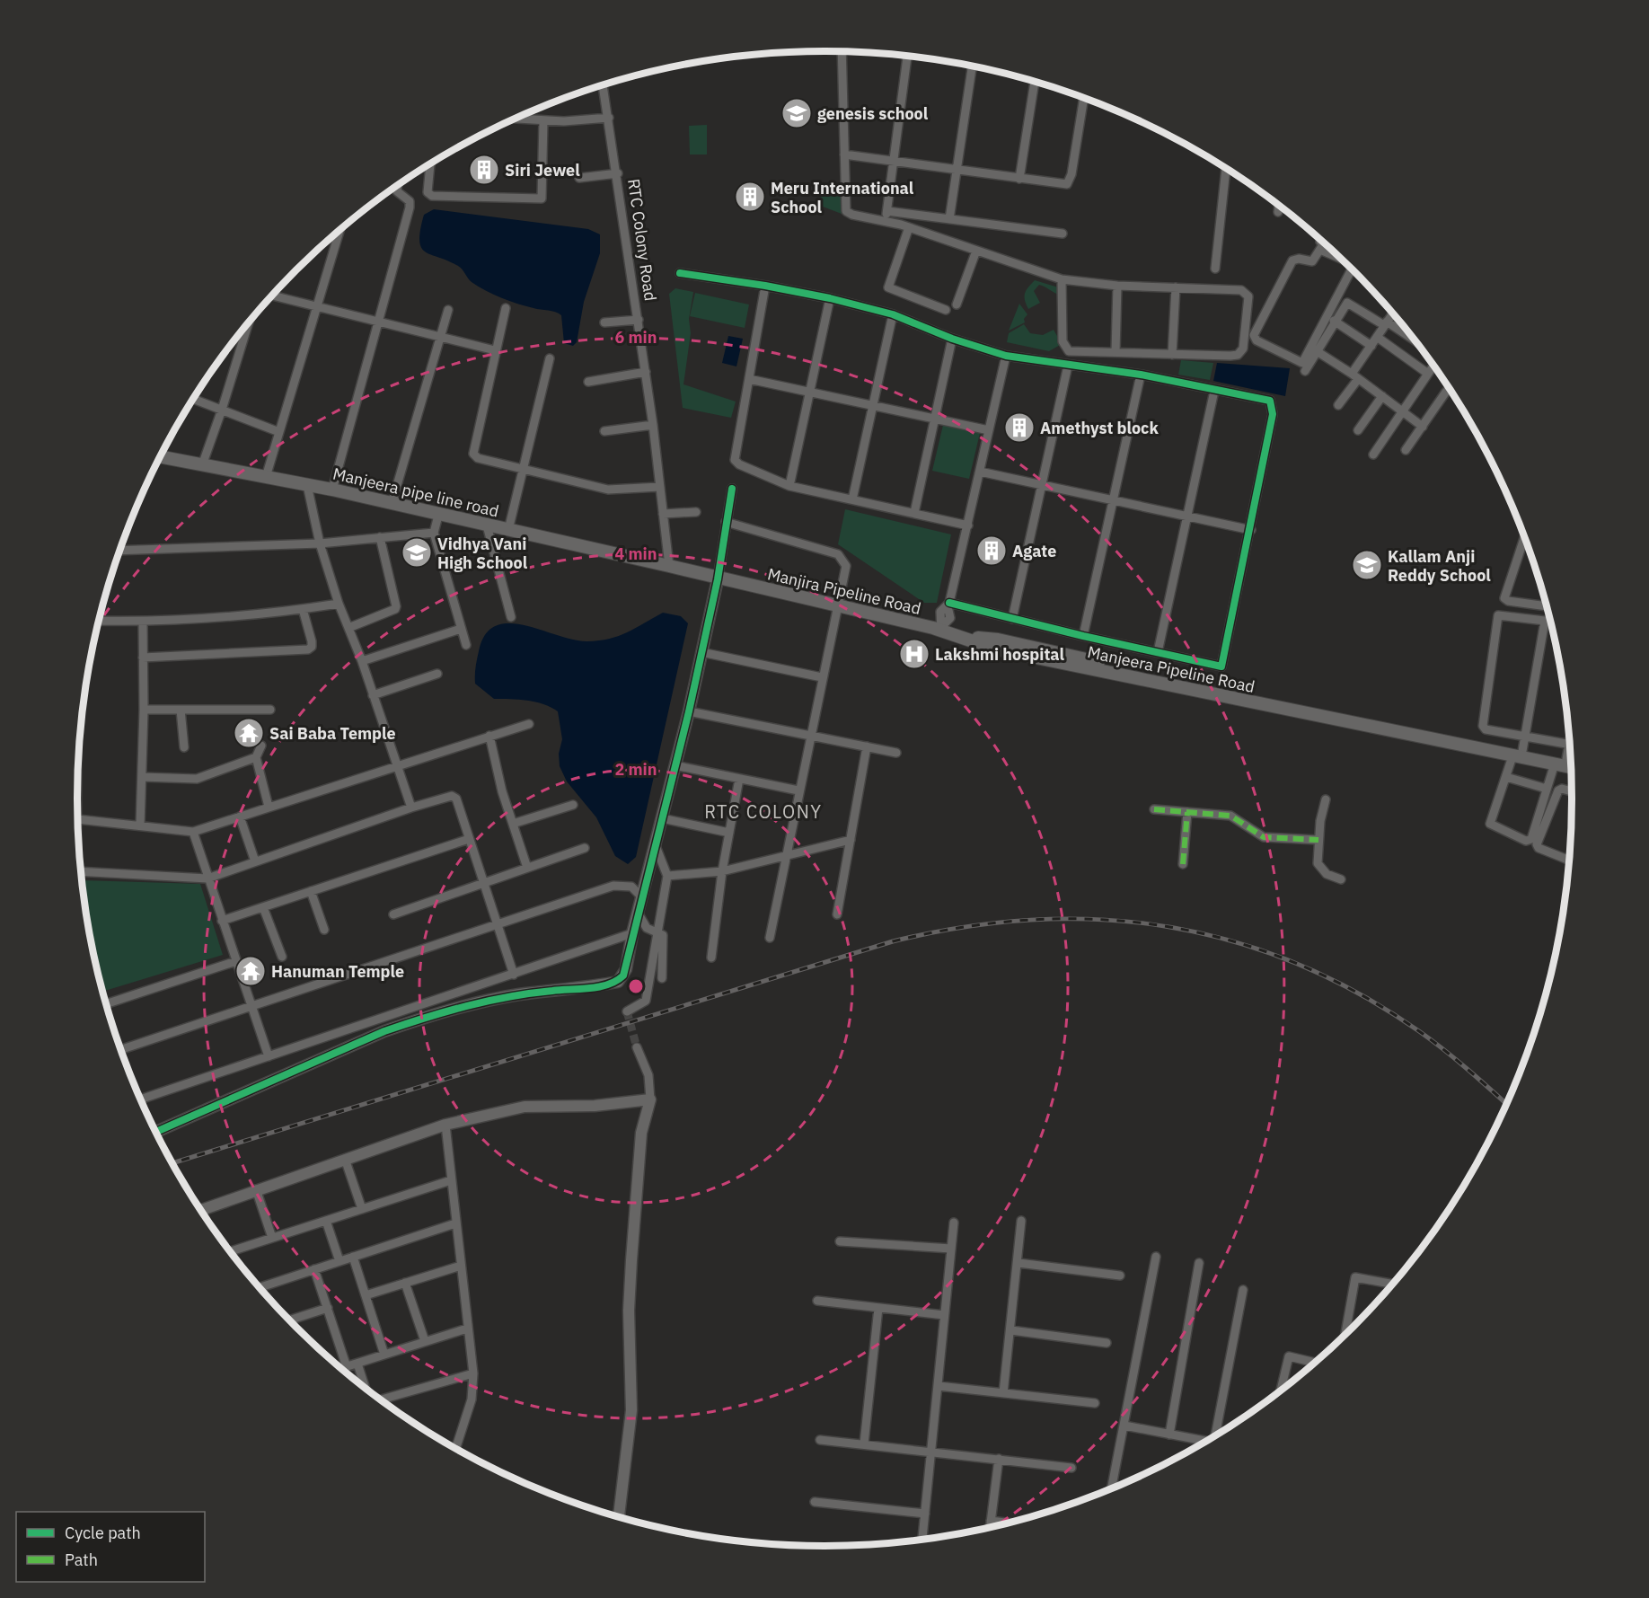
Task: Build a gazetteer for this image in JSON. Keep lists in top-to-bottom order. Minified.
{"streets":{"main road":["Manjeera pipe line road","Manjira Pipeline Road","Manjeera Pipeline Road"],"street":["RTC Colony Road"]},"crossings":[["RTC Colony Road","Manjeera pipe line road"],["Manjeera pipe line road","Manjira Pipeline Road"],["Manjira Pipeline Road","Manjeera Pipeline Road"]],"districts":["RTC COLONY"],"places":{"school or university":["genesis school","Vidhya Vani High School","Kallam Anji Reddy School"],"building":["Siri Jewel","Meru International School","Amethyst block","Agate"],"hospital":["Lakshmi hospital"],"temple":["Sai Baba Temple","Hanuman Temple"]},"legend":["Cycle path","Path"],"rings":["6 min","4 min","2 min"]}
